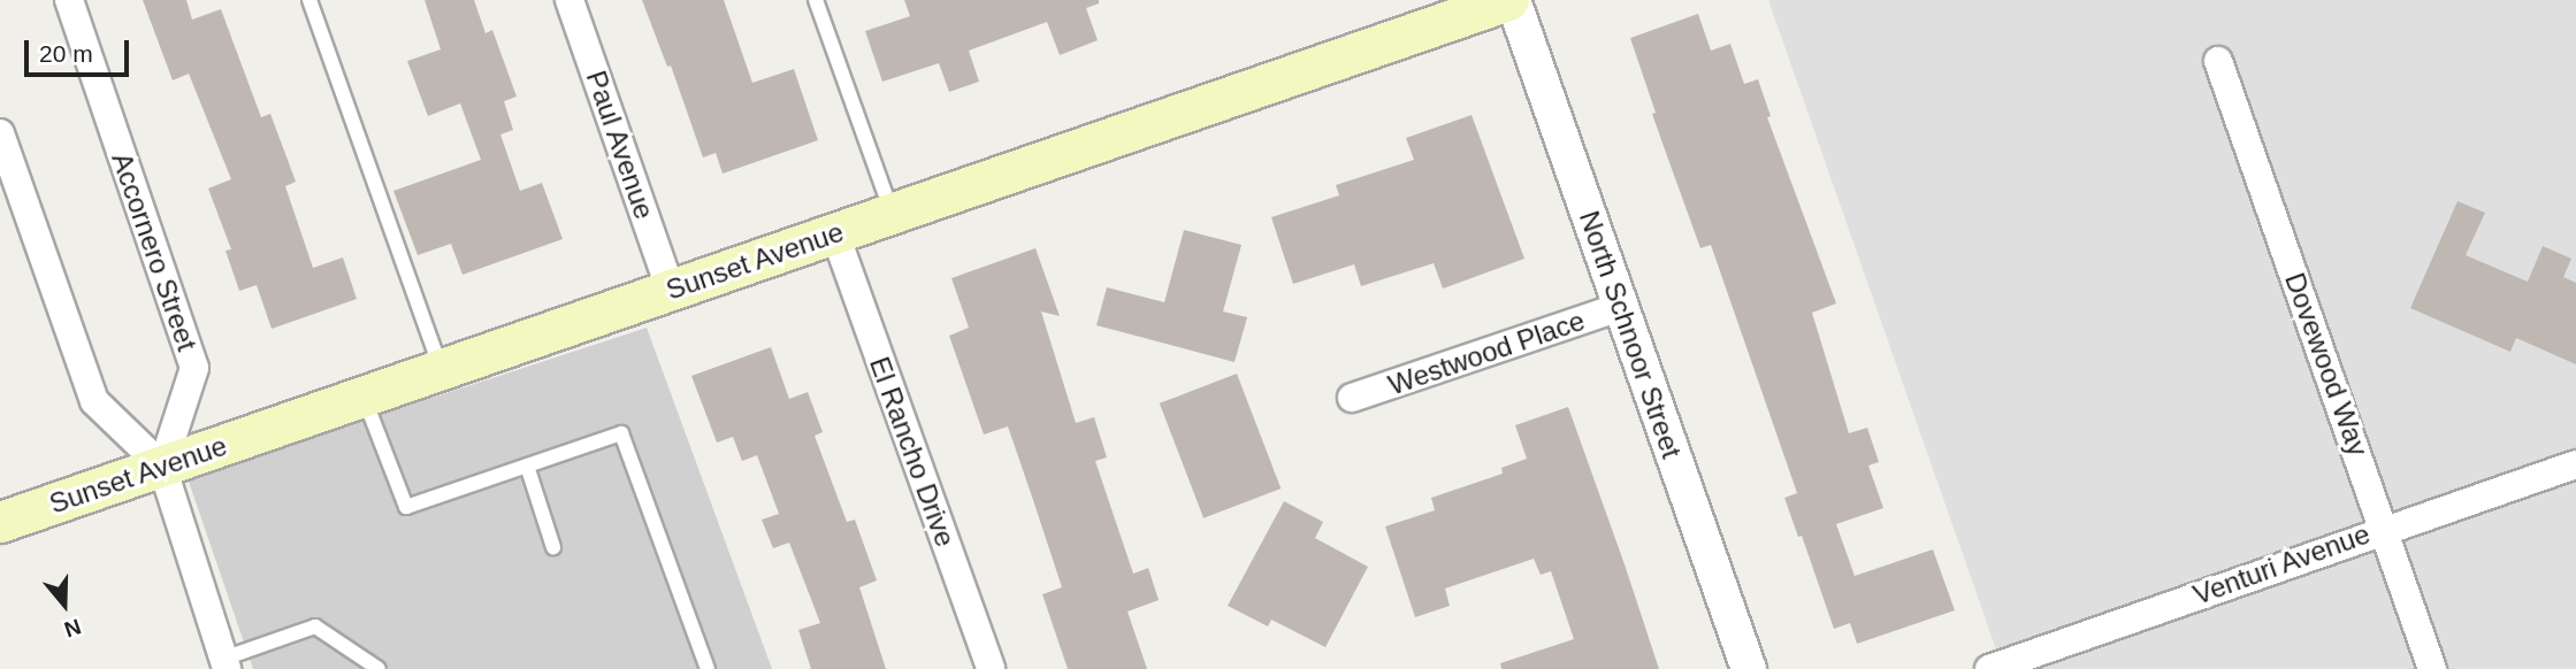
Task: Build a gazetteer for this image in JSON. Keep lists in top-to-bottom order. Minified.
{"streets":{"main road":["Sunset Avenue"],"street":["Paul Avenue","Accornero Street","North Schnoor Street","Westwood Place","Dovewood Way","El Rancho Drive","Venturi Avenue"]},"crossings":[["Paul Avenue","Sunset Avenue"],["Accornero Street","Sunset Avenue"],["Sunset Avenue","North Schnoor Street"],["Sunset Avenue","El Rancho Drive"],["North Schnoor Street","Westwood Place"],["Dovewood Way","Venturi Avenue"]],"scale_bar":"20 m","north":"bottom"}
